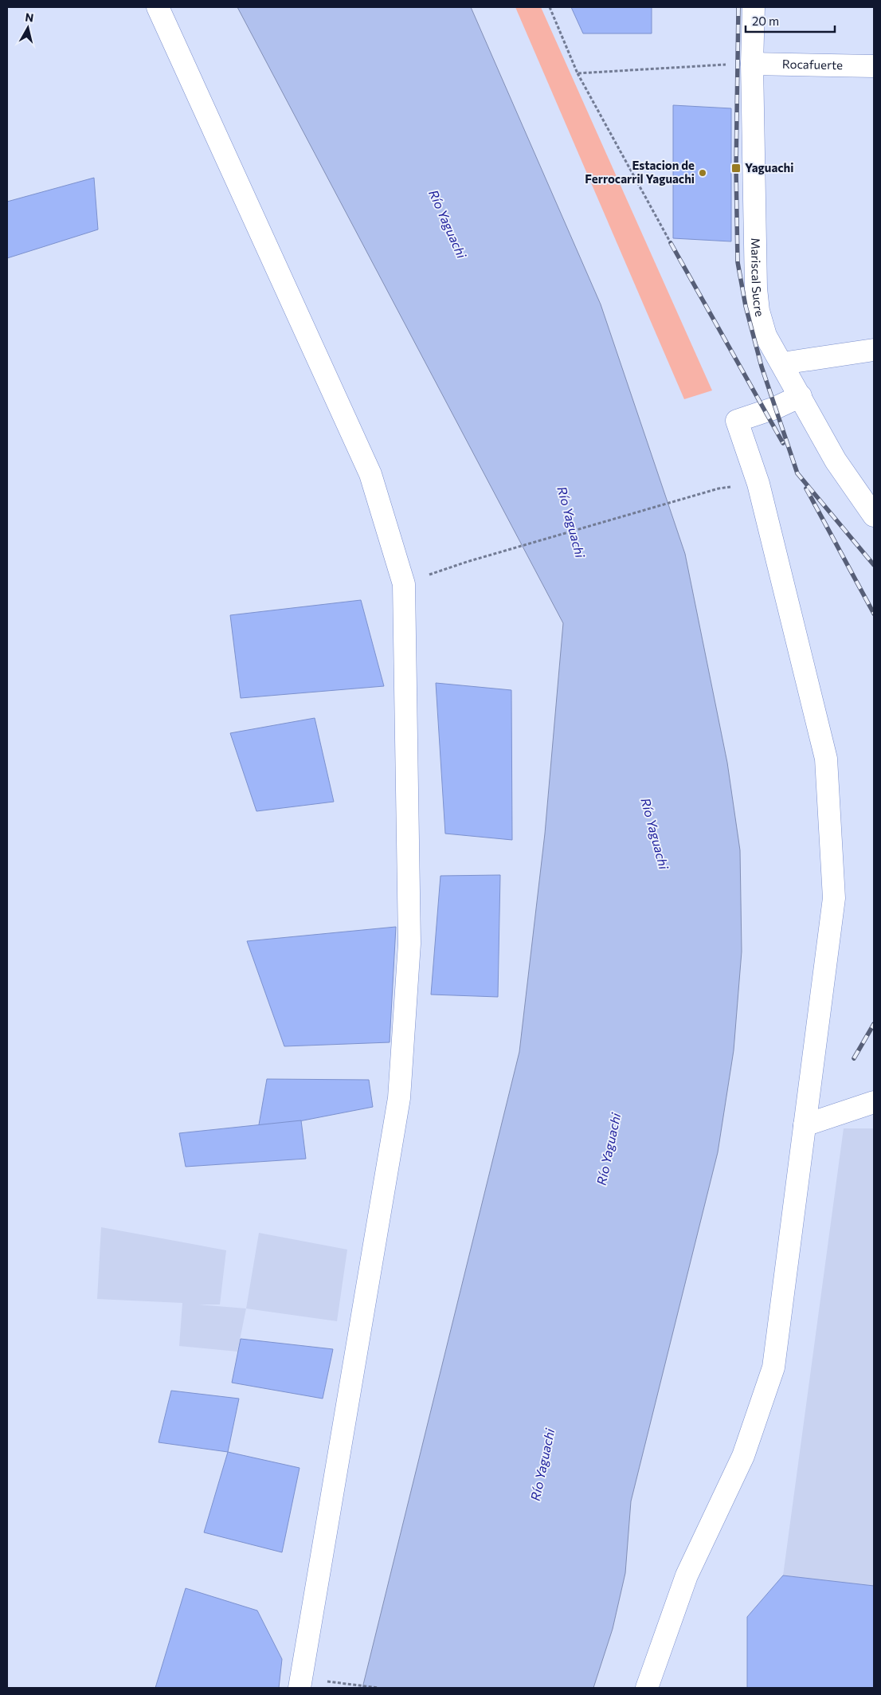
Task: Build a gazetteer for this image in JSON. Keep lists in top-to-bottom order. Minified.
{"streets":{"street":["Rocafuerte","Mariscal Sucre"]},"crossings":[["Rocafuerte","Mariscal Sucre"]],"water":["Río Yaguachi"],"places":{"transit":["Yaguachi"],"other":["Estacion de Ferrocarril Yaguachi"]},"scale_bar":"20 m","north":"top"}
